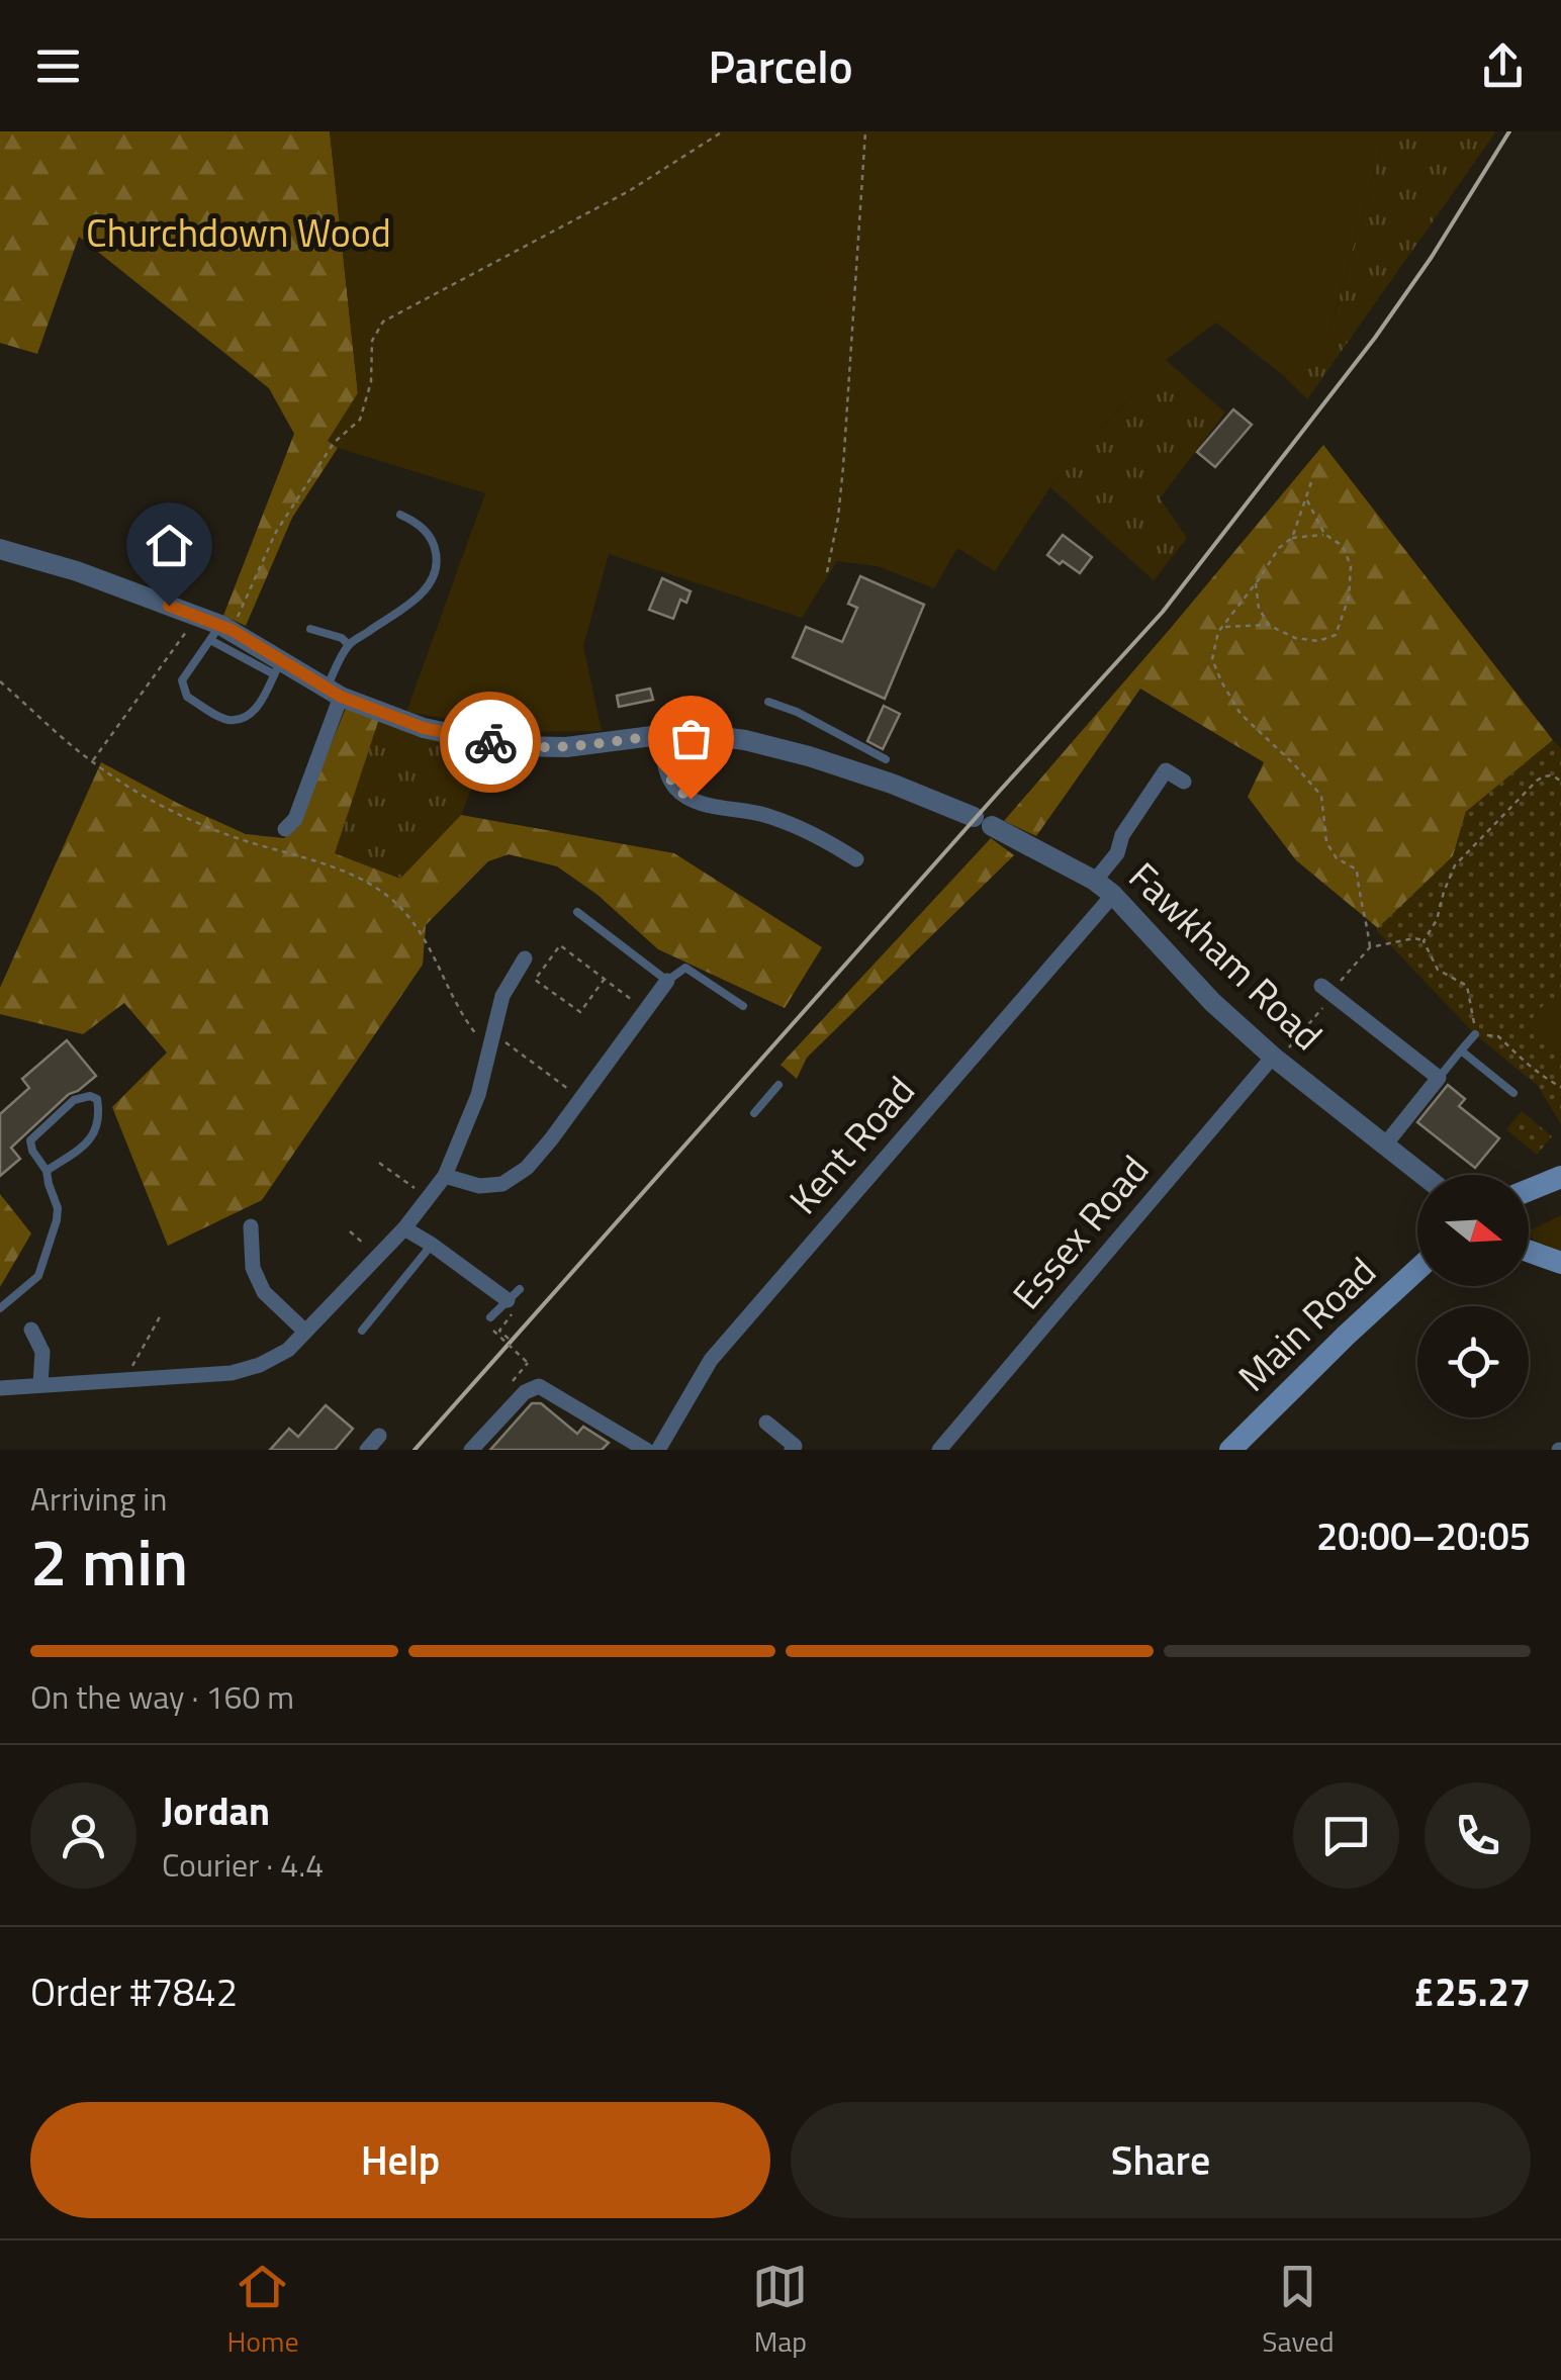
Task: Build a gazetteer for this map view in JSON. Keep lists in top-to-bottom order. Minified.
{"streets":{"main road":["Main Road"],"street":["Fawkham Road","Kent Road","Essex Road"]},"crossings":[["Fawkham Road","Kent Road"],["Fawkham Road","Essex Road"]],"parks":["Churchdown Wood"],"north":"right","page":{"header":"Parcelo","heading":["2 min","Arriving in","20:00–20:05"],"panel":["Jordan","Courier · 4.4","Order #7842","£25.27"],"bar":"On the way · 160 m","buttons":["Help","Share"],"tabs":["Home","Map","Saved"]}}
